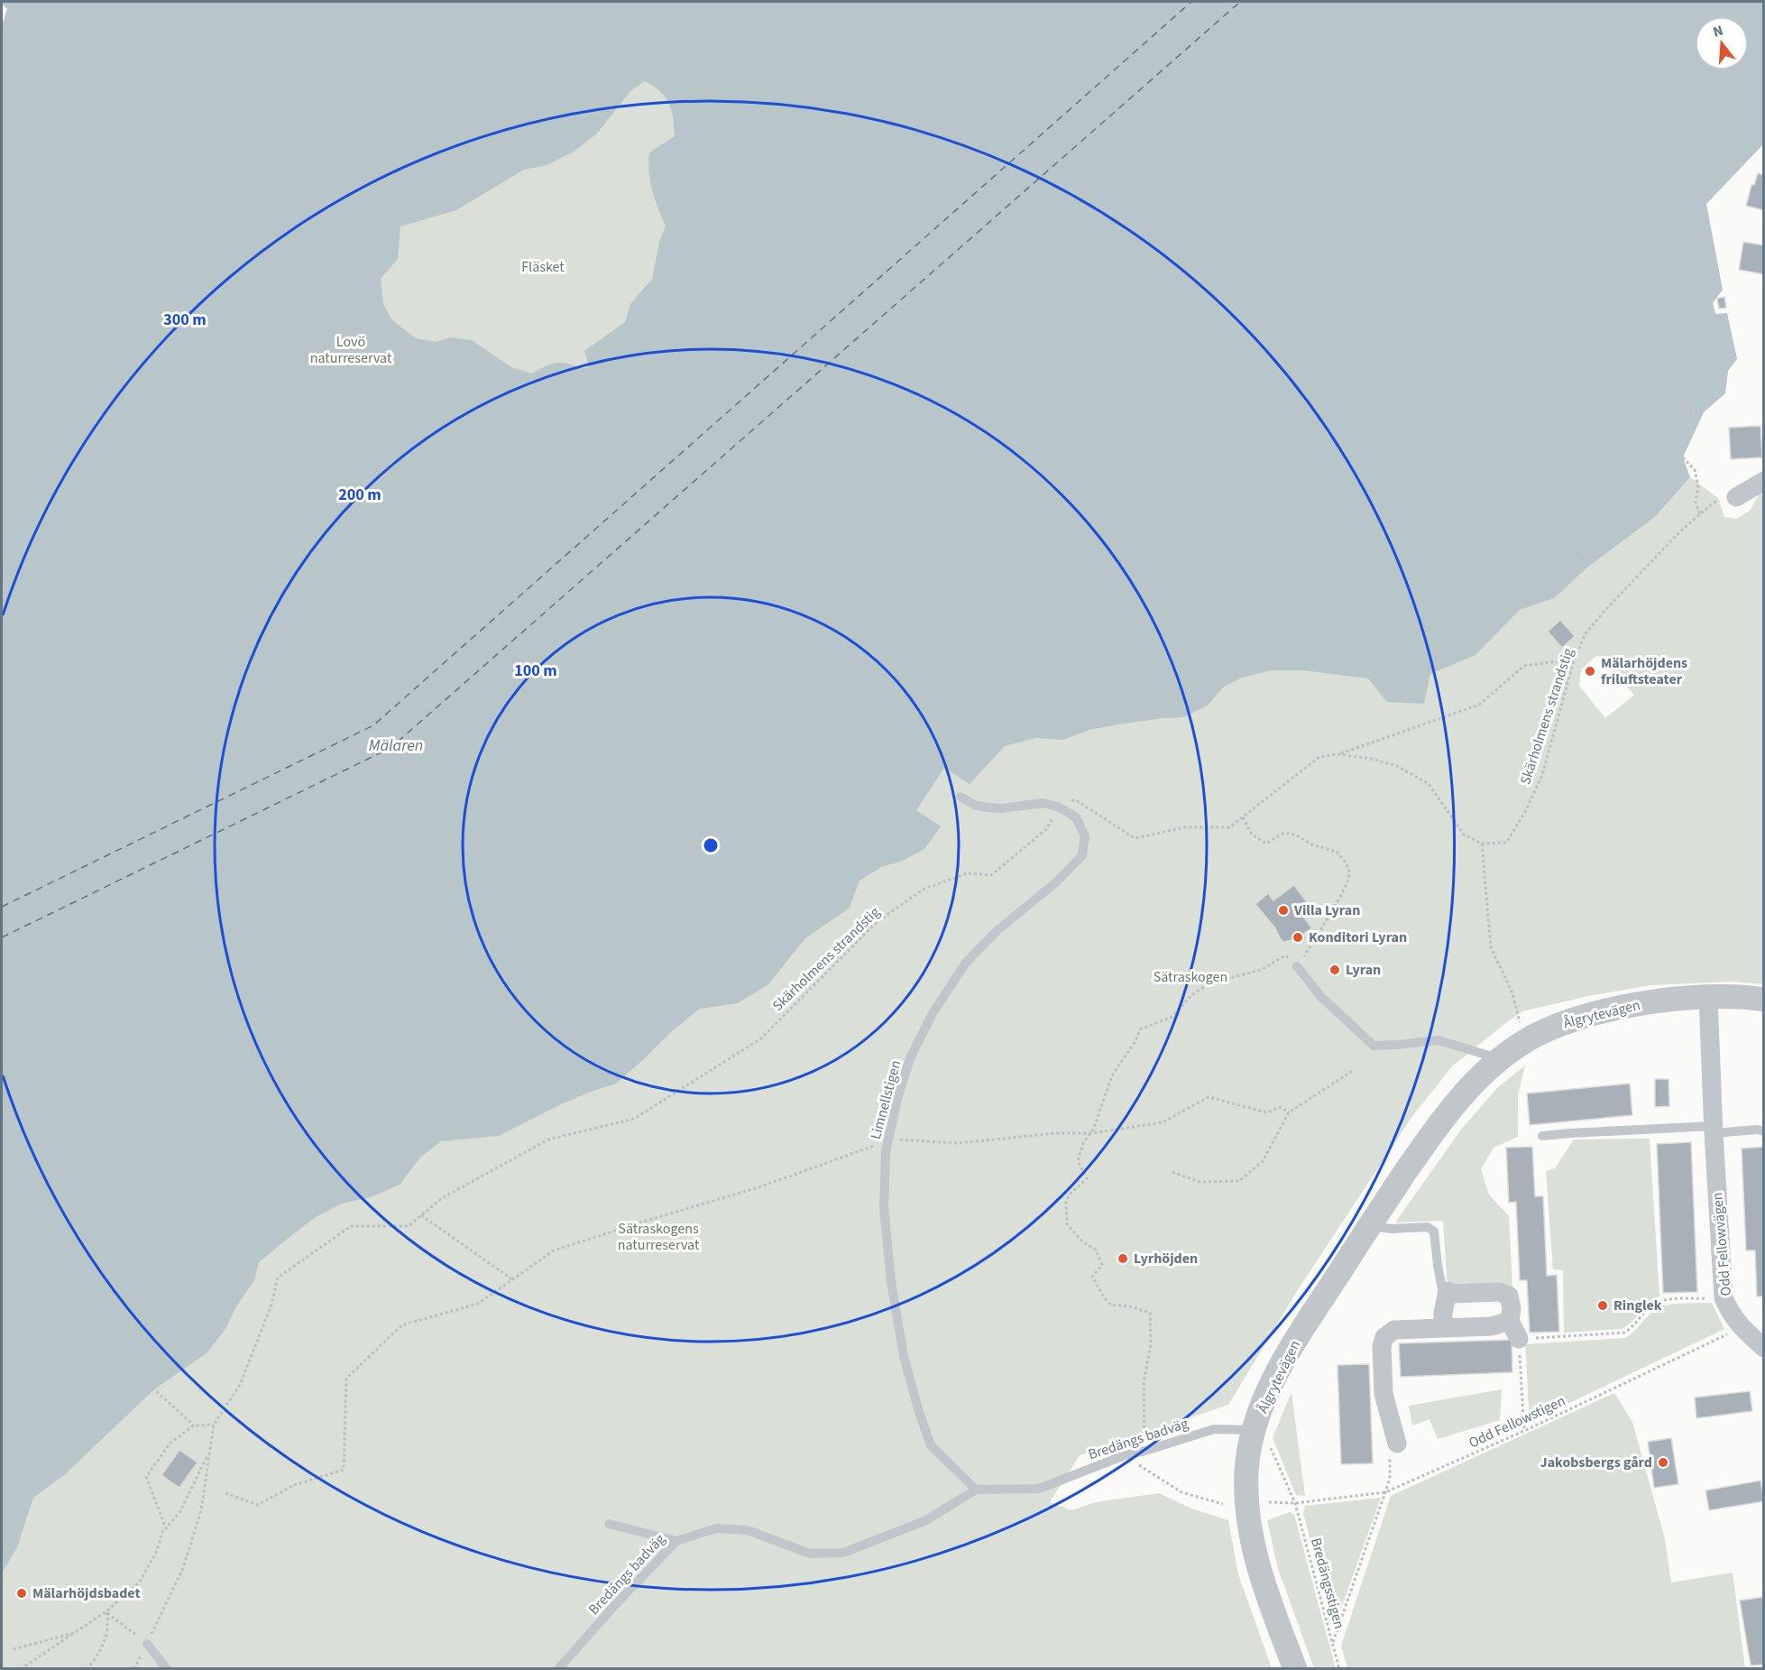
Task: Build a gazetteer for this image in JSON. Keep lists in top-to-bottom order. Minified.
{"streets":{"street":["Ålgrytevägen","Odd Fellowvägen"],"lane":["Limnellstigen","Bredängs badväg"],"path":["Skärholmens strandstig","Odd Fellowstigen","Bredängsstigen"]},"crossings":[["Skärholmens strandstig","Limnellstigen"],["Ålgrytevägen","Odd Fellowvägen"],["Ålgrytevägen","Bredängs badväg"],["Ålgrytevägen","Bredängsstigen"],["Limnellstigen","Bredängs badväg"],["Odd Fellowvägen","Odd Fellowstigen"],["Odd Fellowstigen","Bredängsstigen"],["Bredängs badväg","Bredängsstigen"]],"water":["Mälaren"],"parks":["Fläsket","Lovö naturreservat","Sätraskogen","Sätraskogens naturreservat"],"places":["Mälarhöjdens friluftsteater","Villa Lyran","Konditori Lyran","Lyran","Lyrhöjden","Ringlek","Jakobsbergs gård","Mälarhöjdsbadet"],"north":"top","rings":["300 m","200 m","100 m"]}
